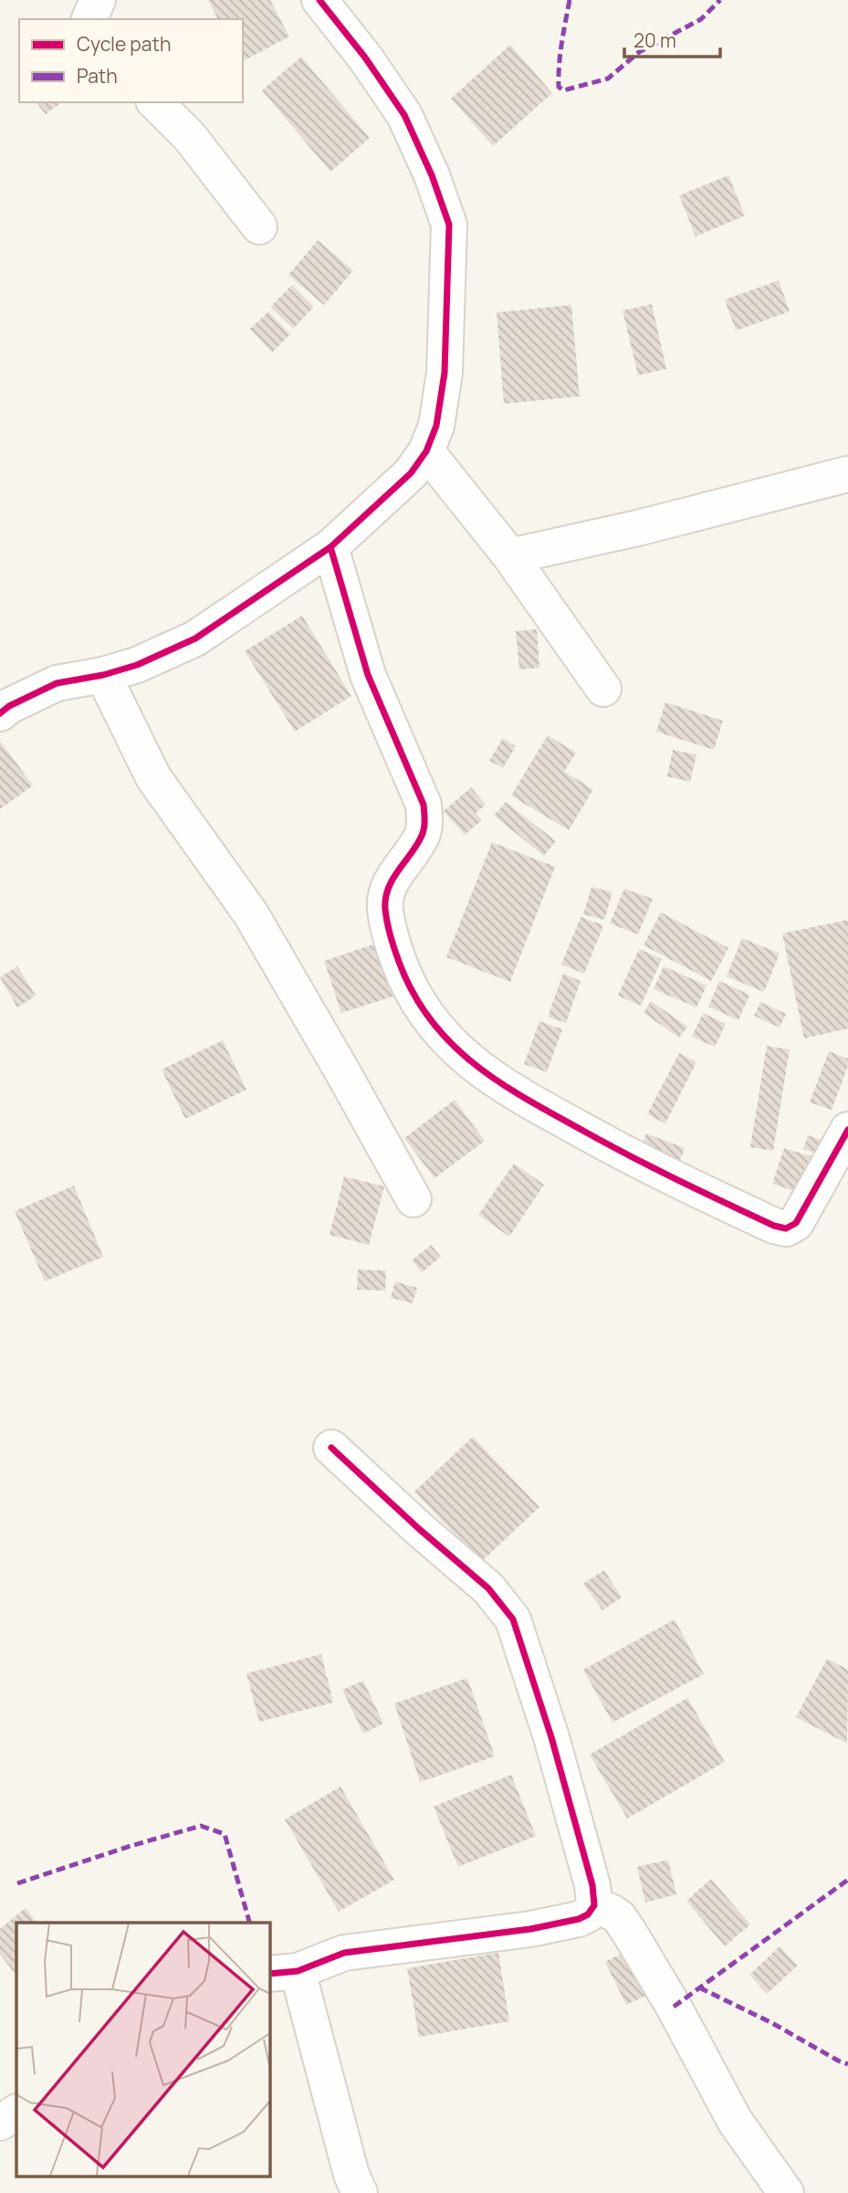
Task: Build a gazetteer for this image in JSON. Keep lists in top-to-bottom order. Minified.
{"legend":["Cycle path","Path"],"scale_bar":"20 m"}
